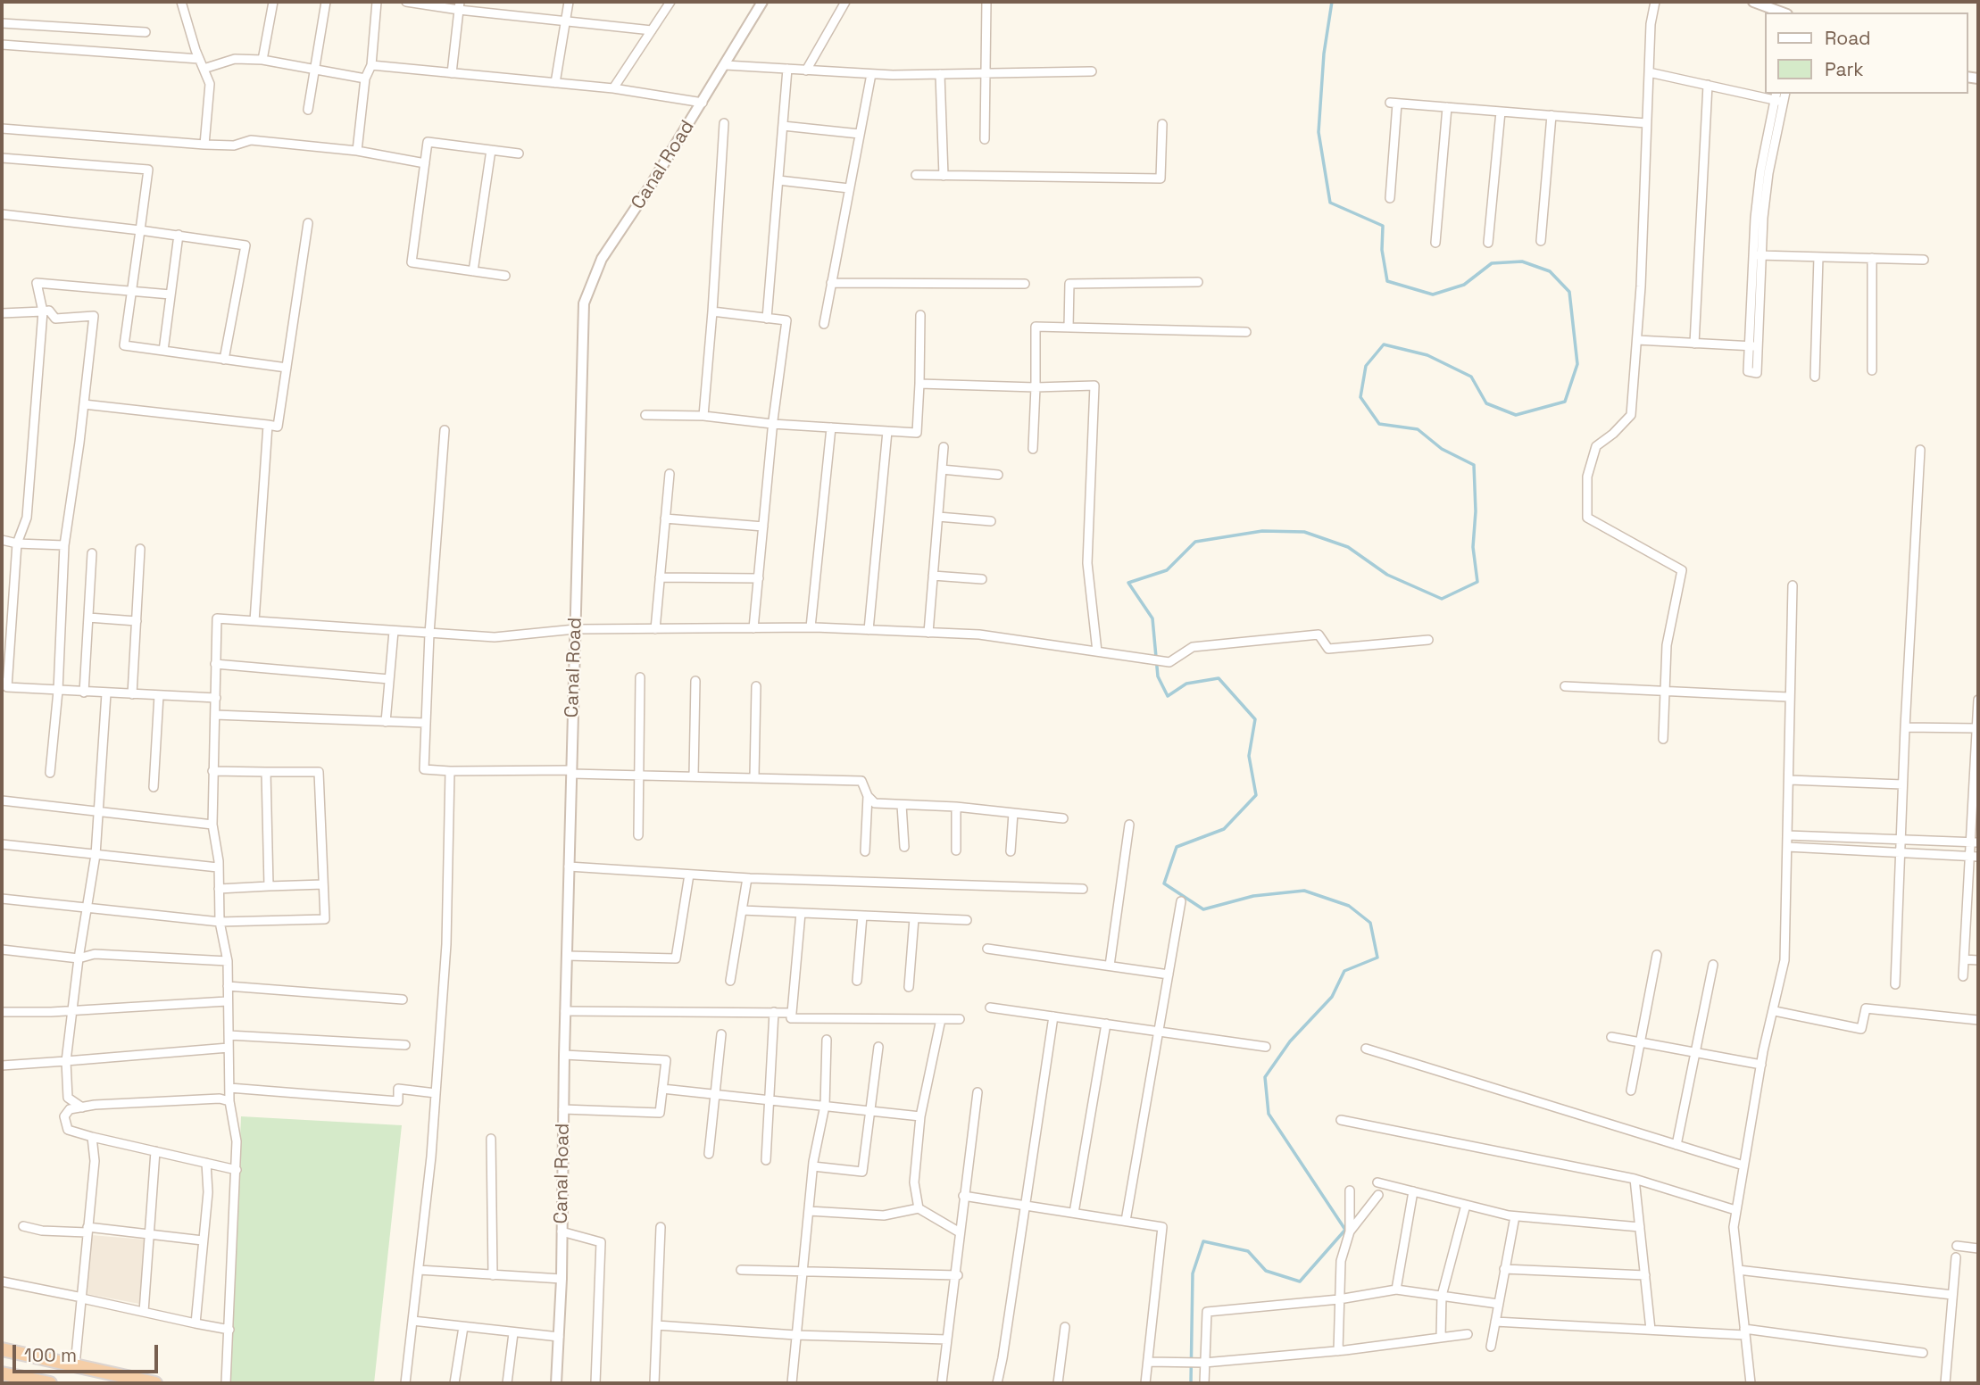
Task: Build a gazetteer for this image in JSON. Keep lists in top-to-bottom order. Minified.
{"streets":{"street":["Canal Road"]},"legend":["Road","Park"],"scale_bar":"100 m"}
